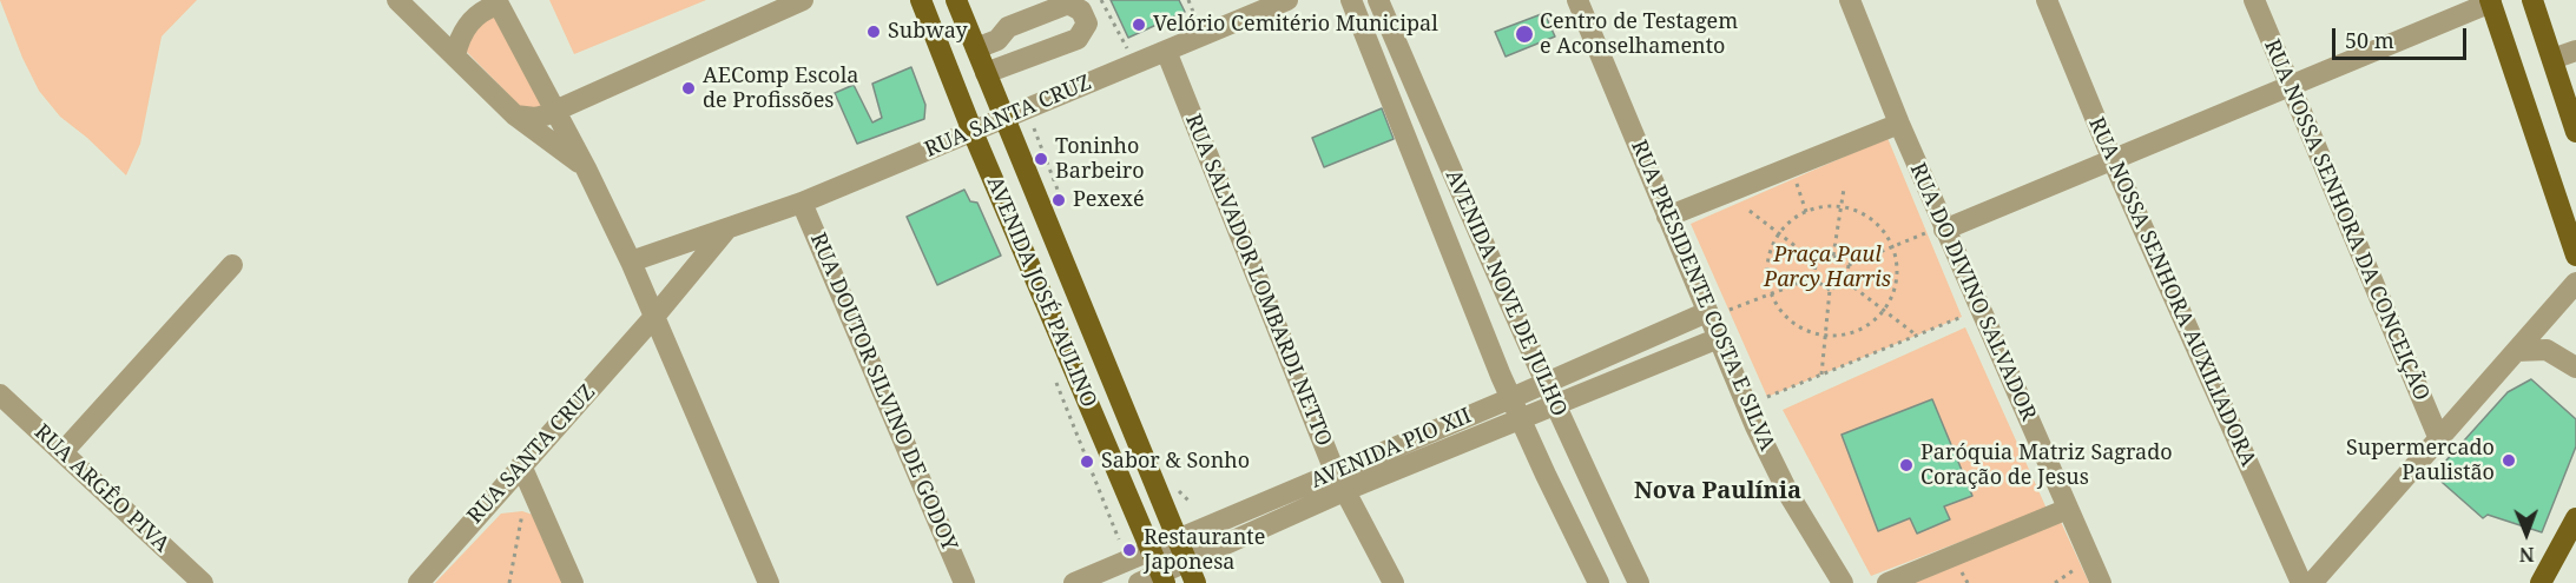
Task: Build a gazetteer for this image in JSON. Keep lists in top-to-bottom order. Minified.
{"streets":{"main road":["AVENIDA JOSÉ PAULINO"],"street":["RUA SANTA CRUZ","RUA NOSSA SENHORA DA CONCEIÇÃO","RUA SALVADOR LOMBARDI NETTO","RUA DO DIVINO SALVADOR","RUA NOSSA SENHORA AUXILIADORA","AVENIDA NOVE DE JULHO","RUA PRESIDENTE COSTA E SILVA","RUA DOUTOR SILVINO DE GODOY","AVENIDA PIO XII","RUA ARGÊO PIVA"]},"crossings":[["RUA SANTA CRUZ","RUA SALVADOR LOMBARDI NETTO"],["RUA SANTA CRUZ","AVENIDA JOSÉ PAULINO"],["RUA SANTA CRUZ","RUA DOUTOR SILVINO DE GODOY"],["RUA SALVADOR LOMBARDI NETTO","AVENIDA PIO XII"],["AVENIDA JOSÉ PAULINO","AVENIDA PIO XII"],["AVENIDA NOVE DE JULHO","AVENIDA PIO XII"],["RUA PRESIDENTE COSTA E SILVA","AVENIDA PIO XII"]],"districts":["Nova Paulínia"],"parks":["Praça Paul Parcy Harris"],"places":["Velório Cemitério Municipal","Subway","Centro de Testagem e Aconselhamento","AEComp Escola de Profissões","Toninho Barbeiro","Pexexé","Supermercado Paulistão","Sabor & Sonho","Paróquia Matriz Sagrado Coração de Jesus","Restaurante Japonesa"],"scale_bar":"50 m","north":"bottom"}
